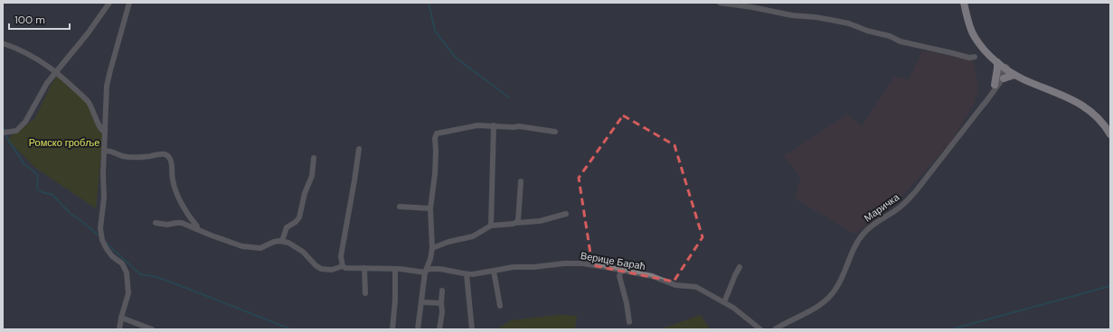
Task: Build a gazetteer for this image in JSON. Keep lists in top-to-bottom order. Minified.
{"streets":{"street":["Маричка","Верице Бараћ"]},"parks":["Ромско гробље"],"scale_bar":"100 m"}
